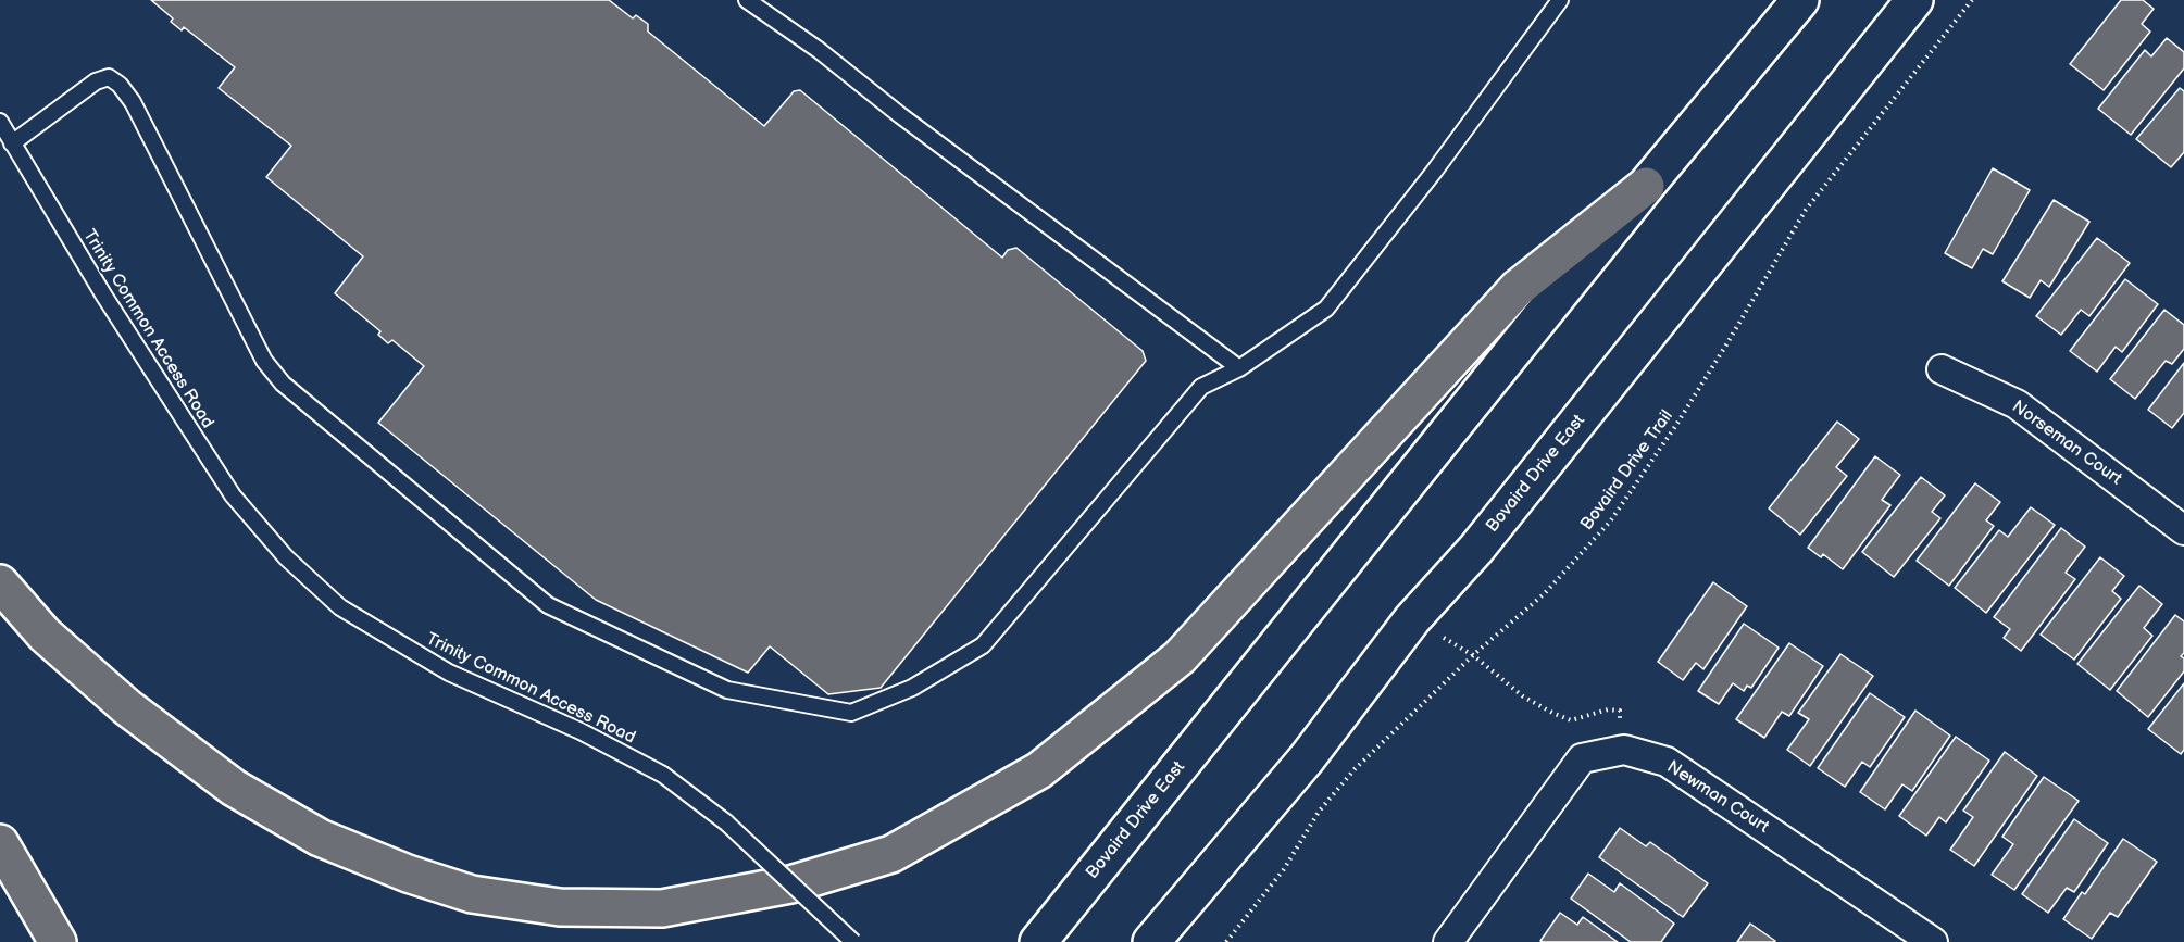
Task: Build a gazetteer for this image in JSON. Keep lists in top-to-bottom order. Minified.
{"streets":{"main road":["Bovaird Drive East"],"street":["Norseman Court","Newman Court"],"lane":["Trinity Common Access Road"],"path":["Bovaird Drive Trail"]}}
